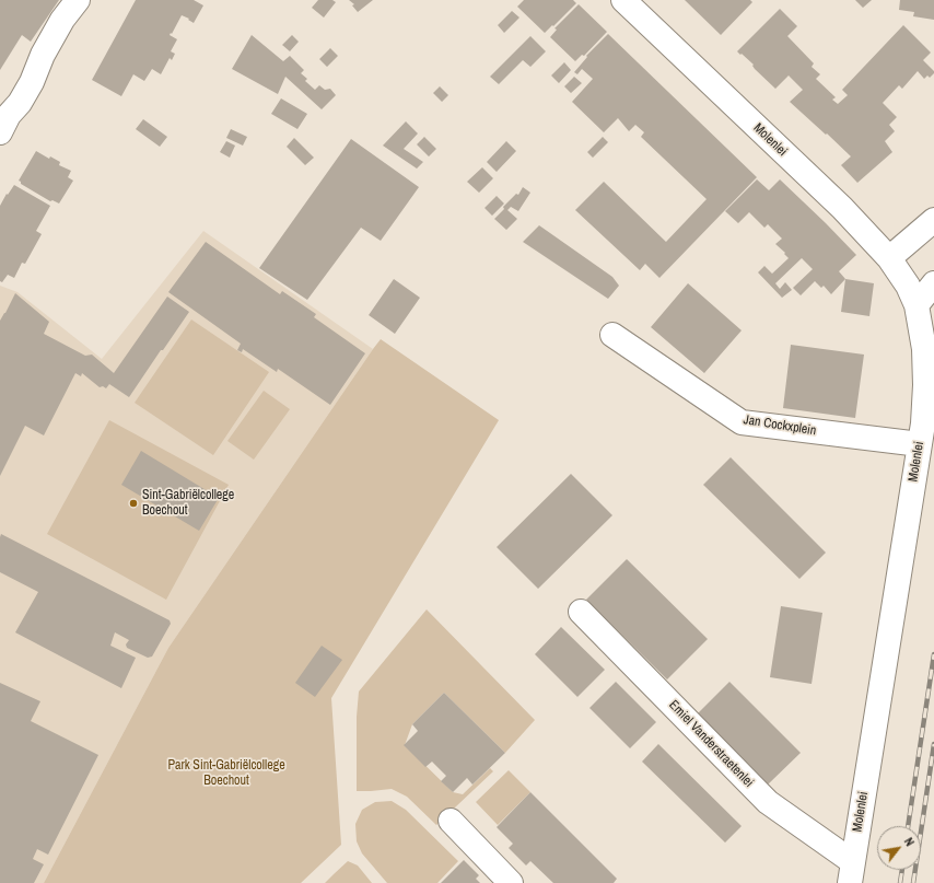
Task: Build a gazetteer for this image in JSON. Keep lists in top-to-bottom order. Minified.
{"streets":{"street":["Molenlei","Jan Cockxplein","Emiel Vanderstraetenlei"]},"crossings":[["Molenlei","Jan Cockxplein"],["Molenlei","Emiel Vanderstraetenlei"]],"parks":["Park Sint-Gabriëlcollege Boechout"],"places":["Sint-Gabriëlcollege Boechout"],"north":"top right"}
